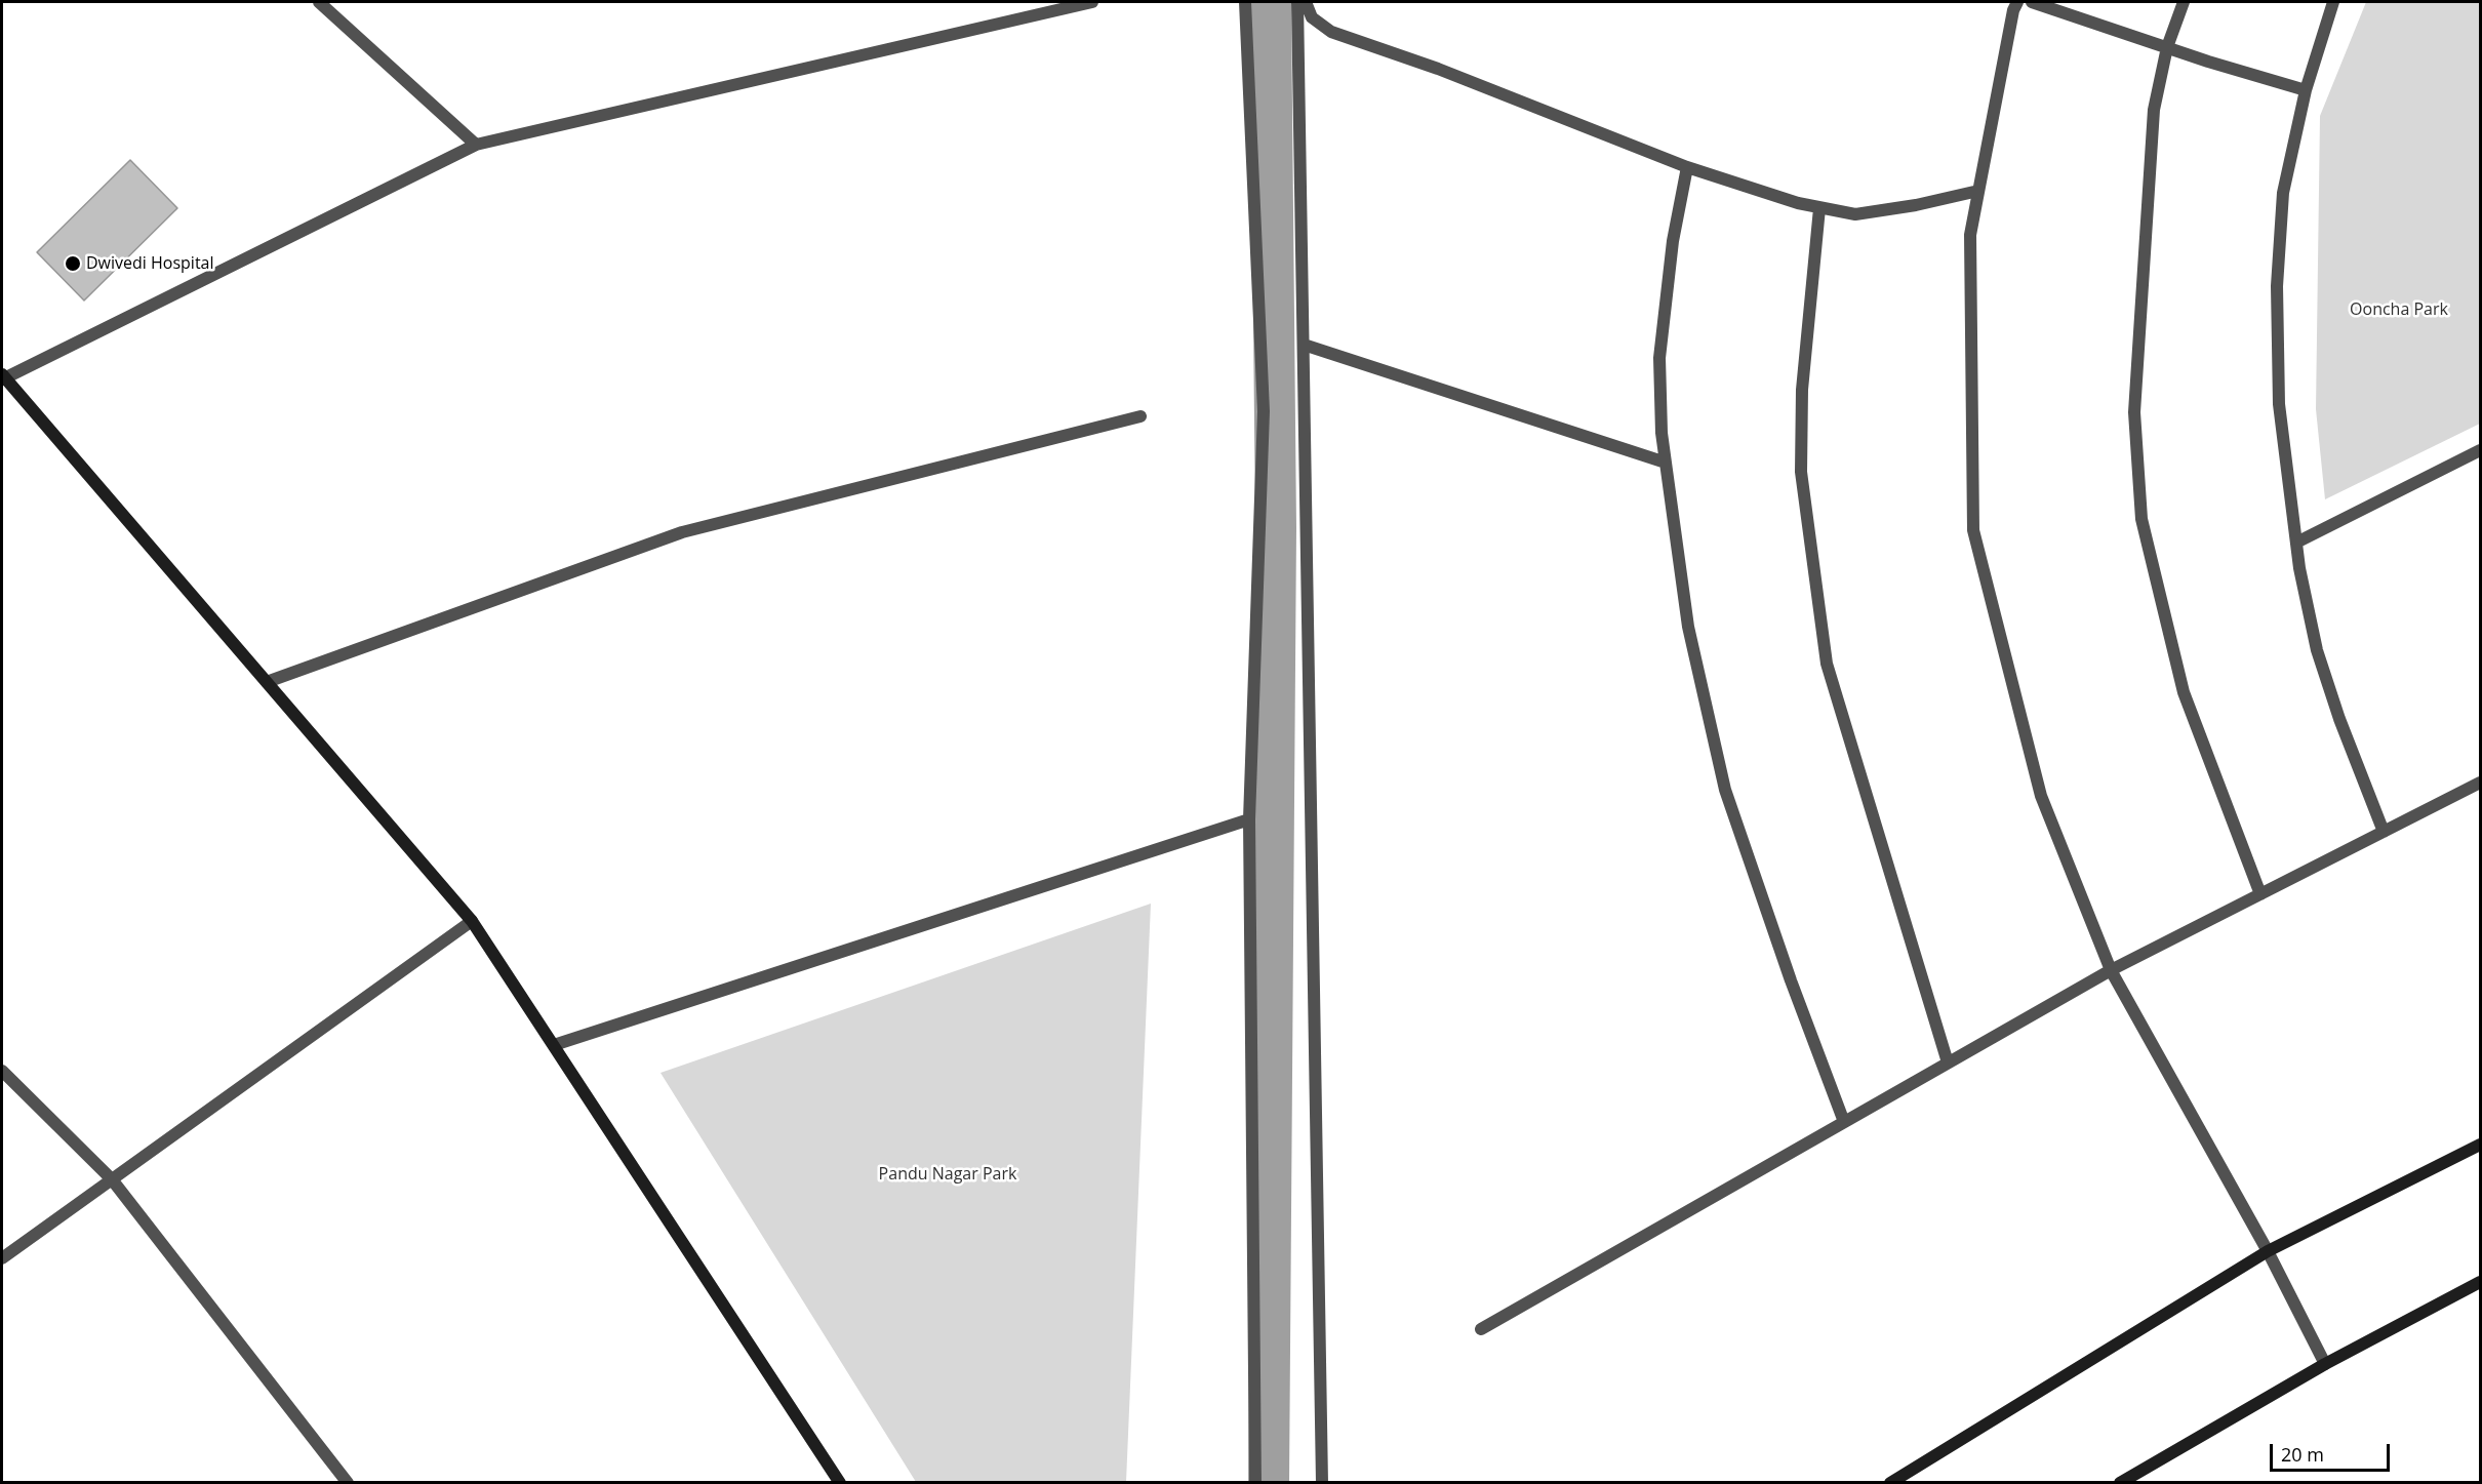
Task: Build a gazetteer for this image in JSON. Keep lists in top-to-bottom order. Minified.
{"parks":["Ooncha Park","Pandu Nagar Park"],"places":["Dwivedi Hospital"],"scale_bar":"20 m"}
